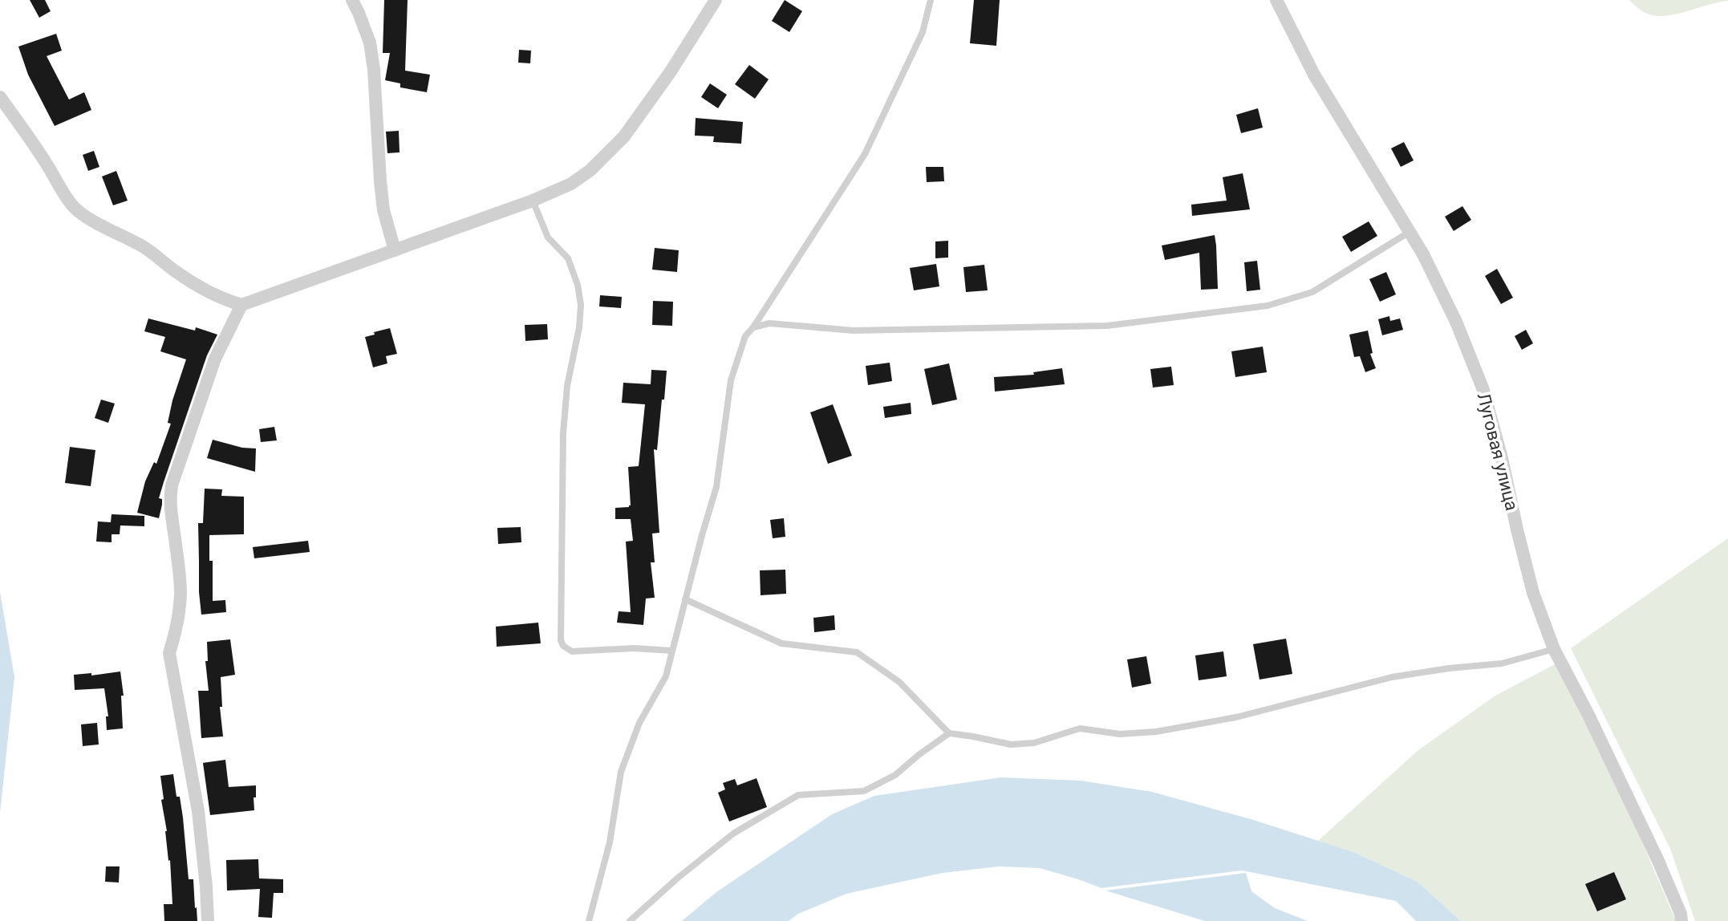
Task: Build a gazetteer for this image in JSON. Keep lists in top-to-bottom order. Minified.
{"streets":{"street":["Луговая улица"]}}
